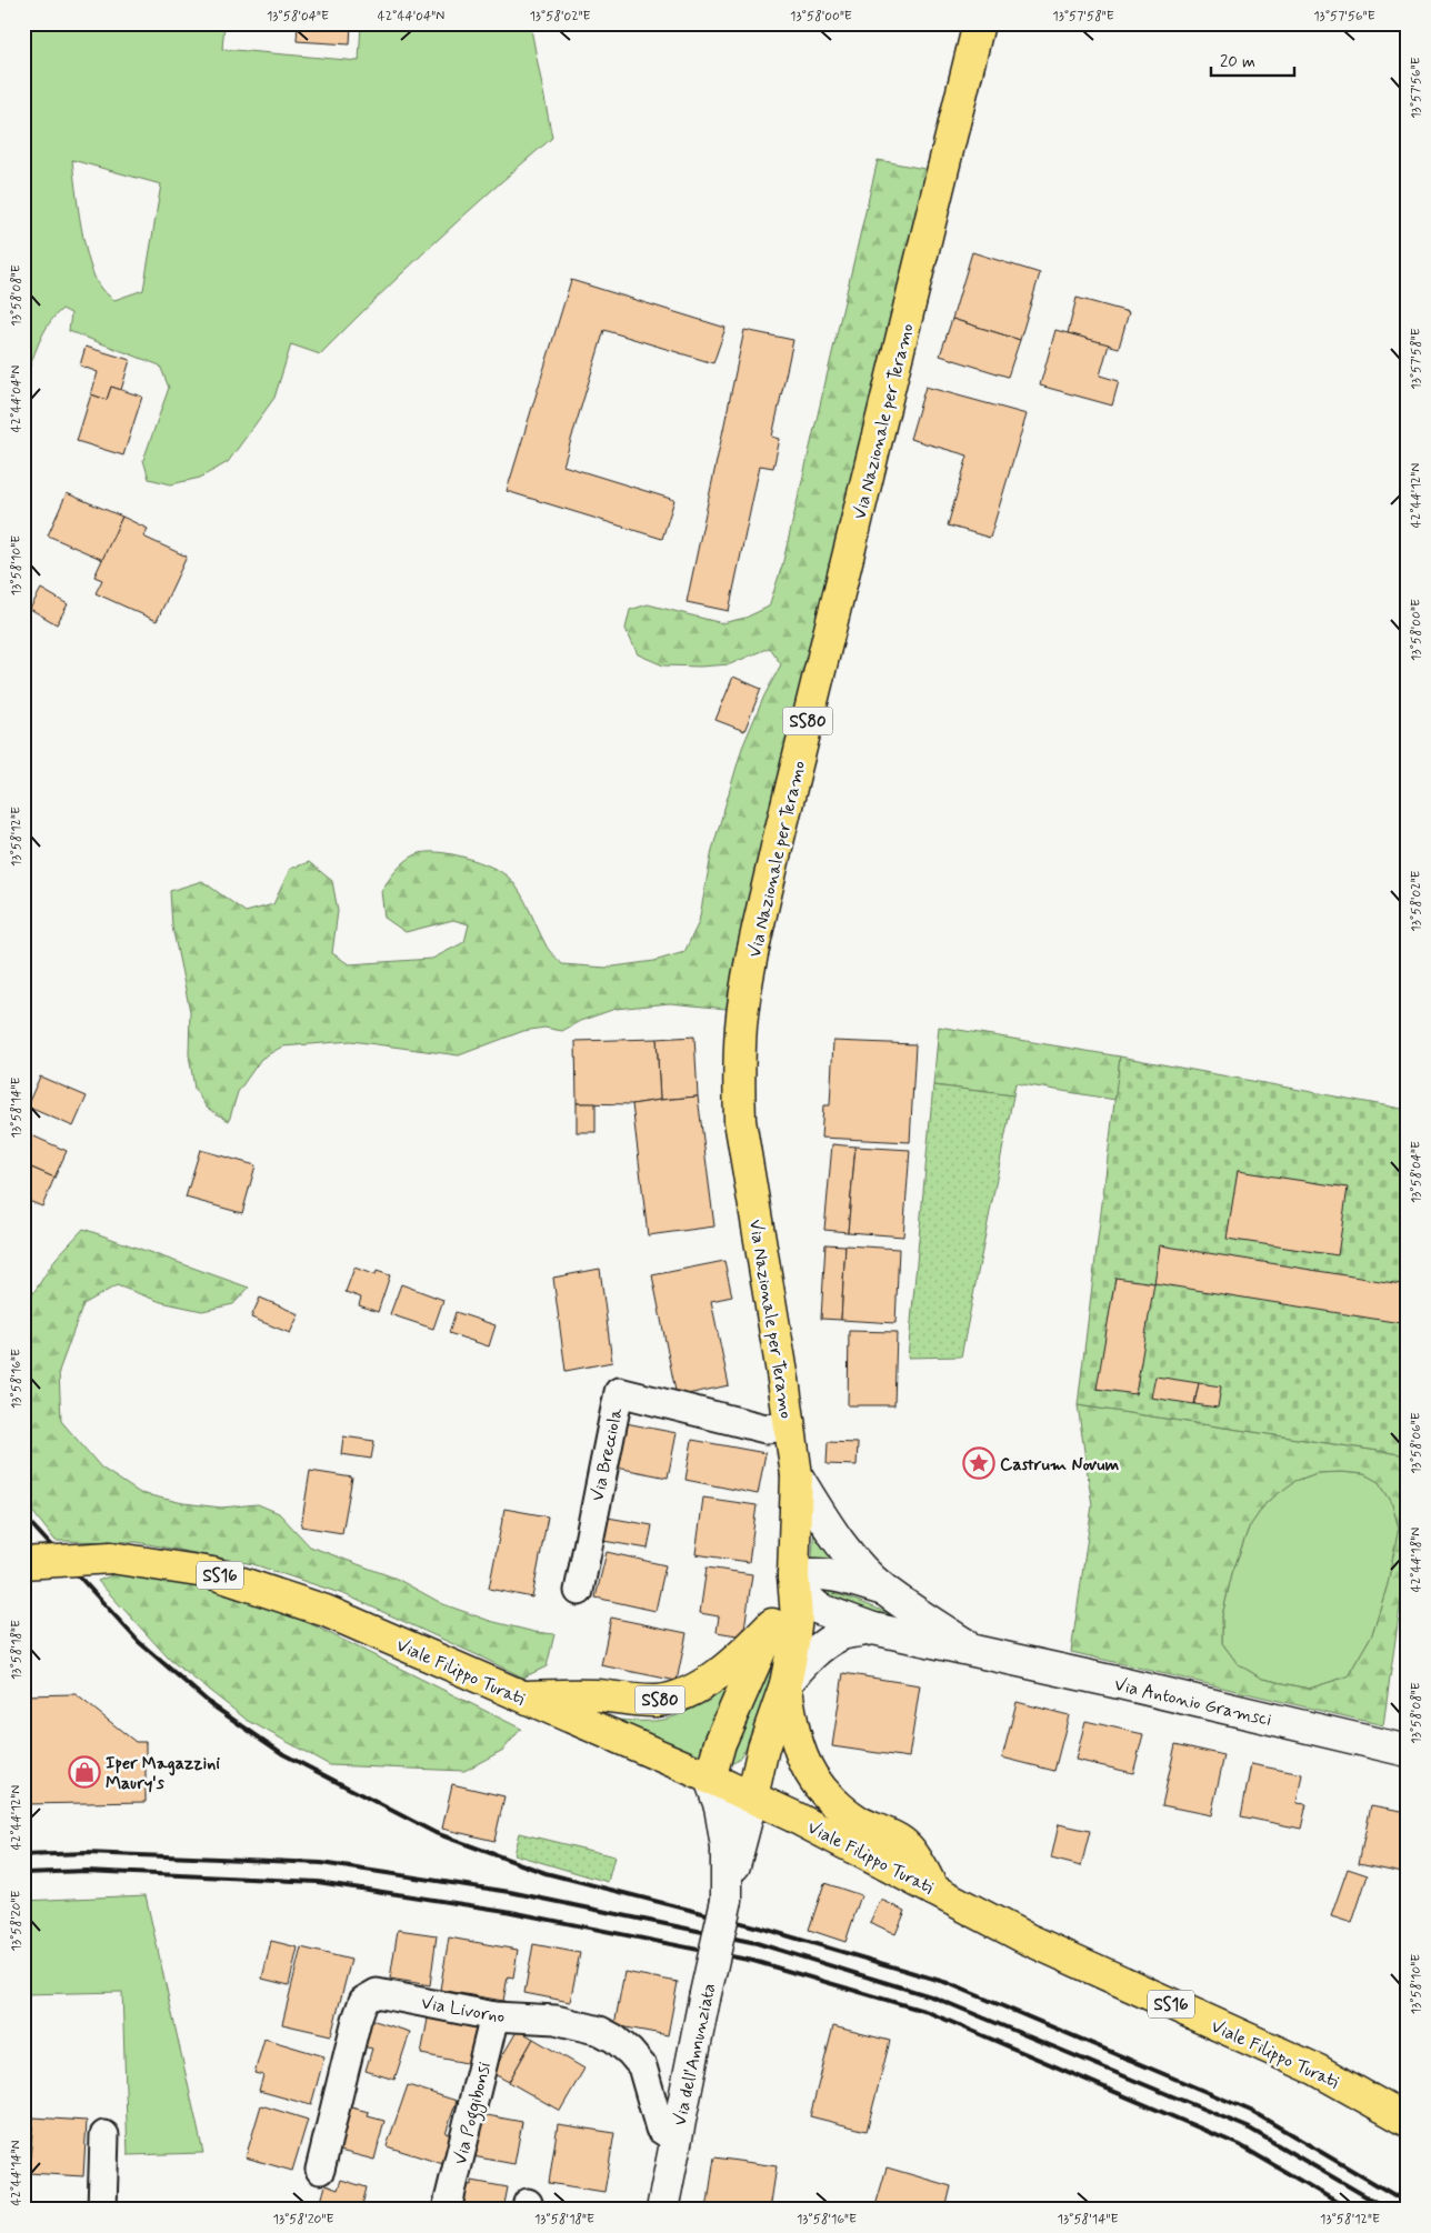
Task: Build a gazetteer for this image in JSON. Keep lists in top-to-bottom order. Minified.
{"streets":{"main road":["Via Nazionale per Teramo","SS80","SS16","Viale Filippo Turati"],"street":["Via Brecciola","Via Antonio Gramsci","Via Livorno","Via dell'Annunziata","Via Poggibonsi"]},"crossings":[["Via Nazionale per Teramo","Via Brecciola"],["Via Nazionale per Teramo","Viale Filippo Turati"],["Via Nazionale per Teramo","Via Antonio Gramsci"],["Via Nazionale per Teramo","Via dell'Annunziata"],["Viale Filippo Turati","Via dell'Annunziata"],["Via Livorno","Via dell'Annunziata"],["Via Livorno","Via Poggibonsi"]],"places":{"place":["Castrum Novum"],"shop":["Iper Magazzini Maury's"]},"scale_bar":"20 m","coordinates":["13°58'04\"E","42°44'04\"N","13°58'02\"E","13°58'00\"E","13°57'58\"E","13°57'56\"E","13°58'08\"E","42°44'12\"N","13°58'10\"E","13°58'12\"E","13°58'14\"E","13°58'16\"E","13°58'06\"E","42°44'18\"N","13°58'18\"E","13°58'20\"E","42°44'14\"N"]}
